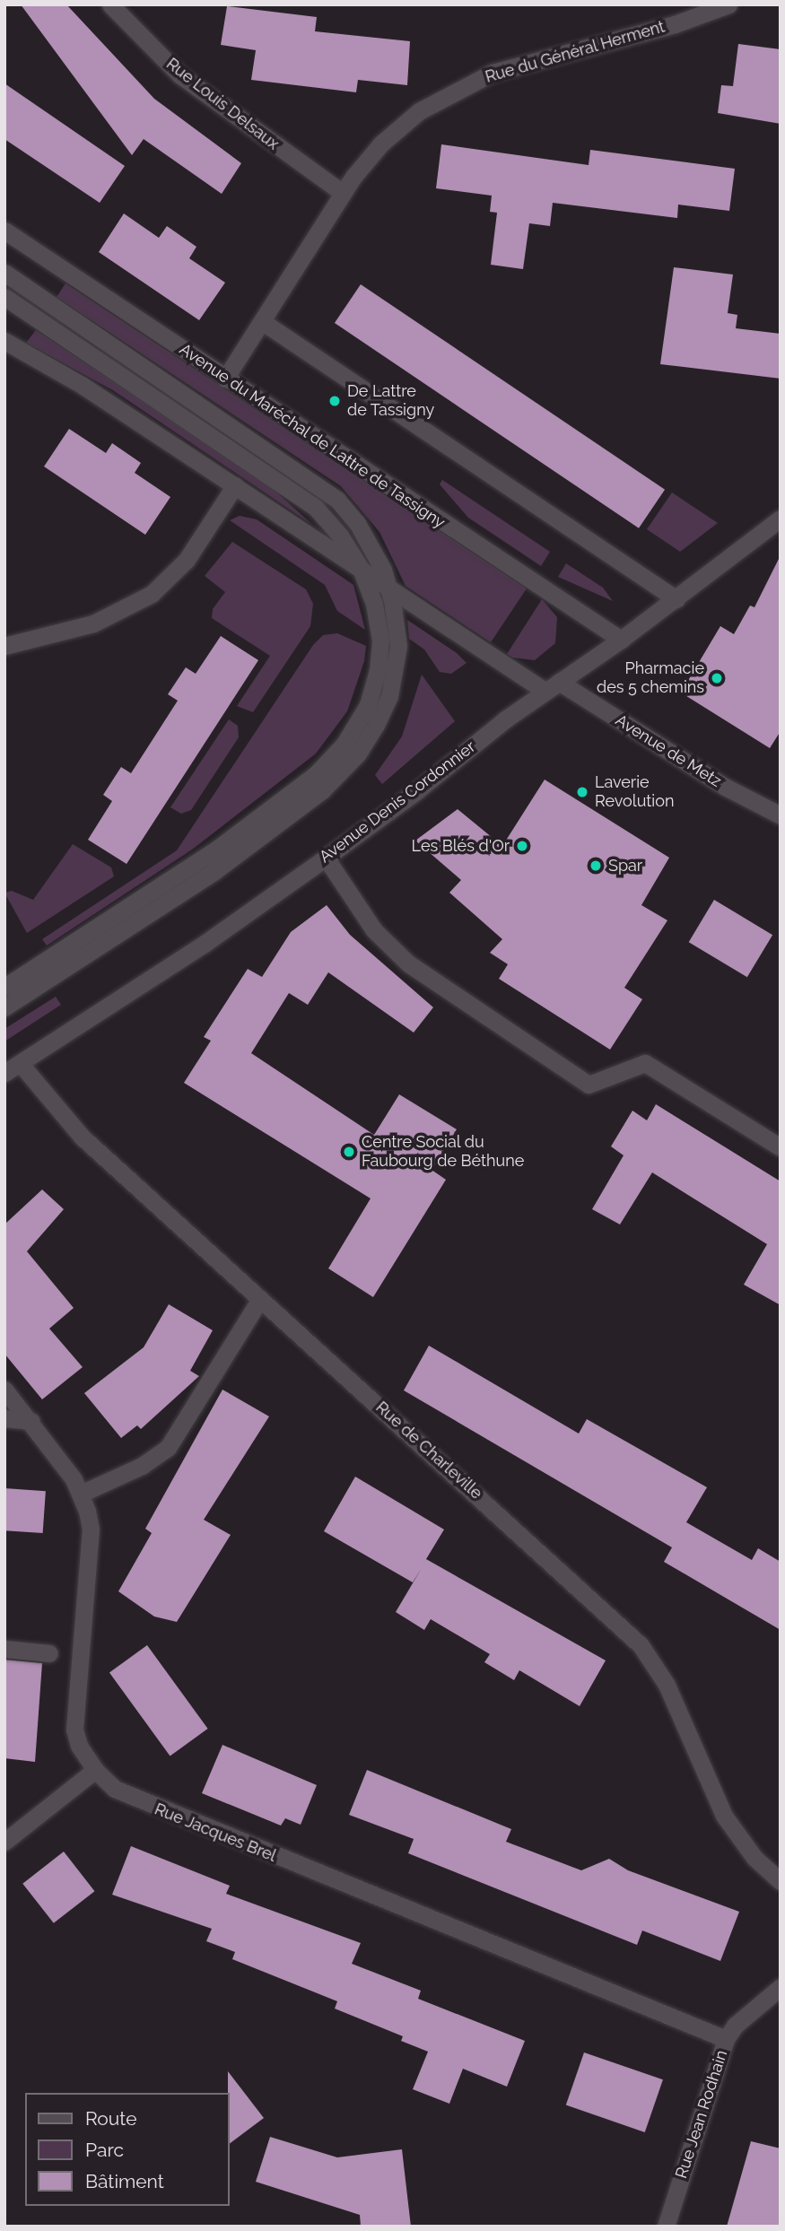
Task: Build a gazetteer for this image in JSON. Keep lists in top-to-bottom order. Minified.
{"streets":{"street":["Rue du Général Herment","Rue Louis Delsaux","Avenue du Maréchal de Lattre de Tassigny","Avenue de Metz","Avenue Denis Cordonnier","Rue de Charleville","Rue Jacques Brel","Rue Jean Rodhain"]},"crossings":[["Rue du Général Herment","Rue Louis Delsaux"],["Rue du Général Herment","Avenue du Maréchal de Lattre de Tassigny"],["Avenue du Maréchal de Lattre de Tassigny","Avenue Denis Cordonnier"],["Avenue de Metz","Avenue Denis Cordonnier"],["Avenue Denis Cordonnier","Rue de Charleville"],["Rue Jacques Brel","Rue Jean Rodhain"]],"places":["De Lattre de Tassigny","Pharmacie des 5 chemins","Laverie Revolution","Les Blés d'Or","Spar","Centre Social du Faubourg de Béthune"],"legend":["Route","Parc","Bâtiment"]}
